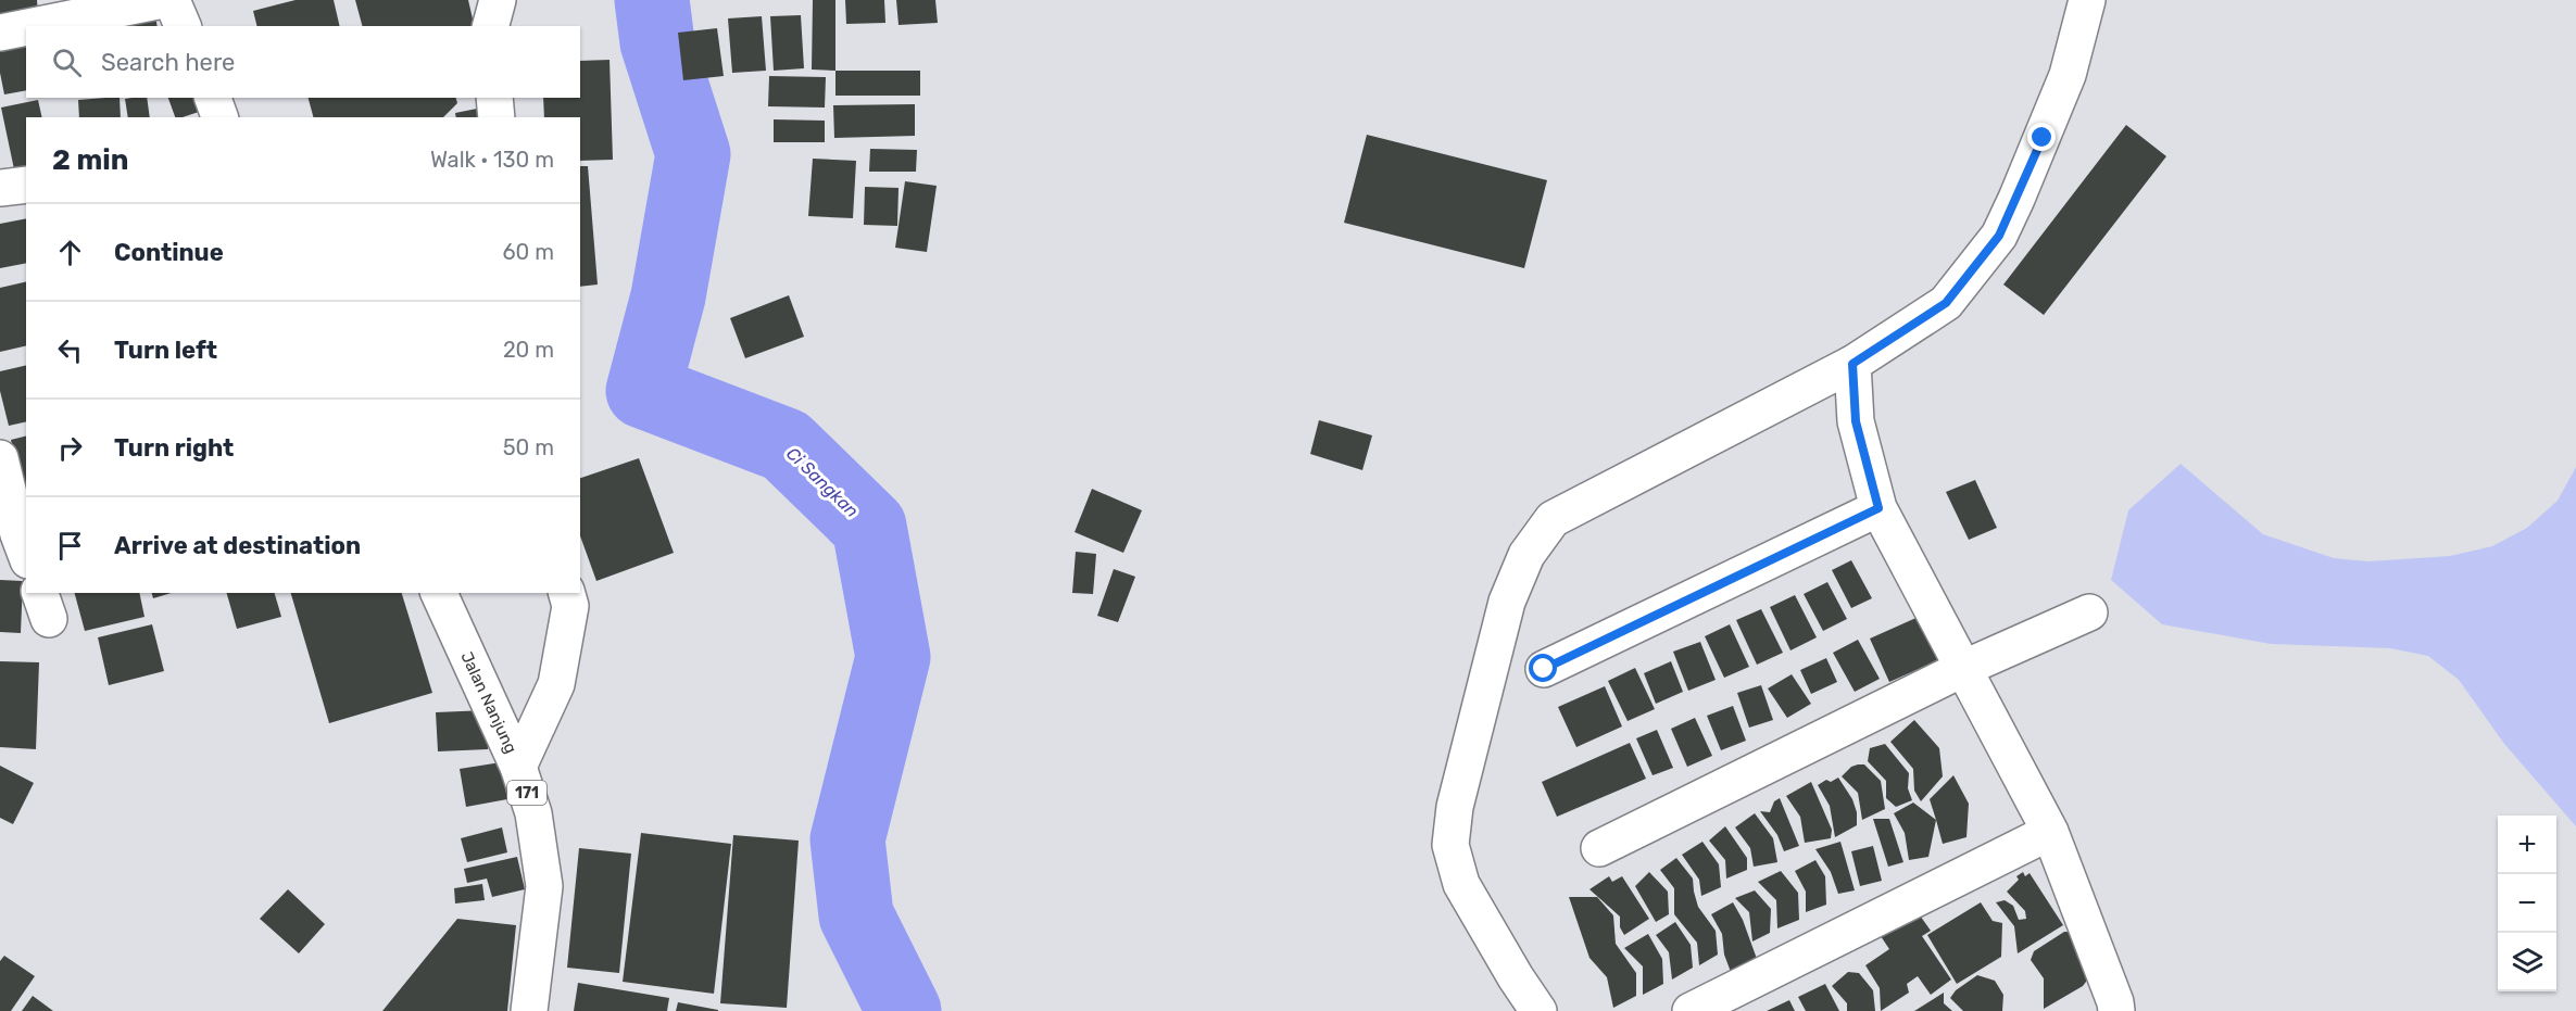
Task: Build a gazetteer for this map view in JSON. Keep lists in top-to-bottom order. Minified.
{"streets":{"street":["Jalan Nanjung","171"]},"water":["Ci Sangkan"],"page":{"search":"Search here","heading":["2 min","Walk · 130 m"],"list":[["Continue","60 m"],["Turn left","20 m"],["Turn right","50 m"],"Arrive at destination"],"map_buttons":["+","−"]}}
